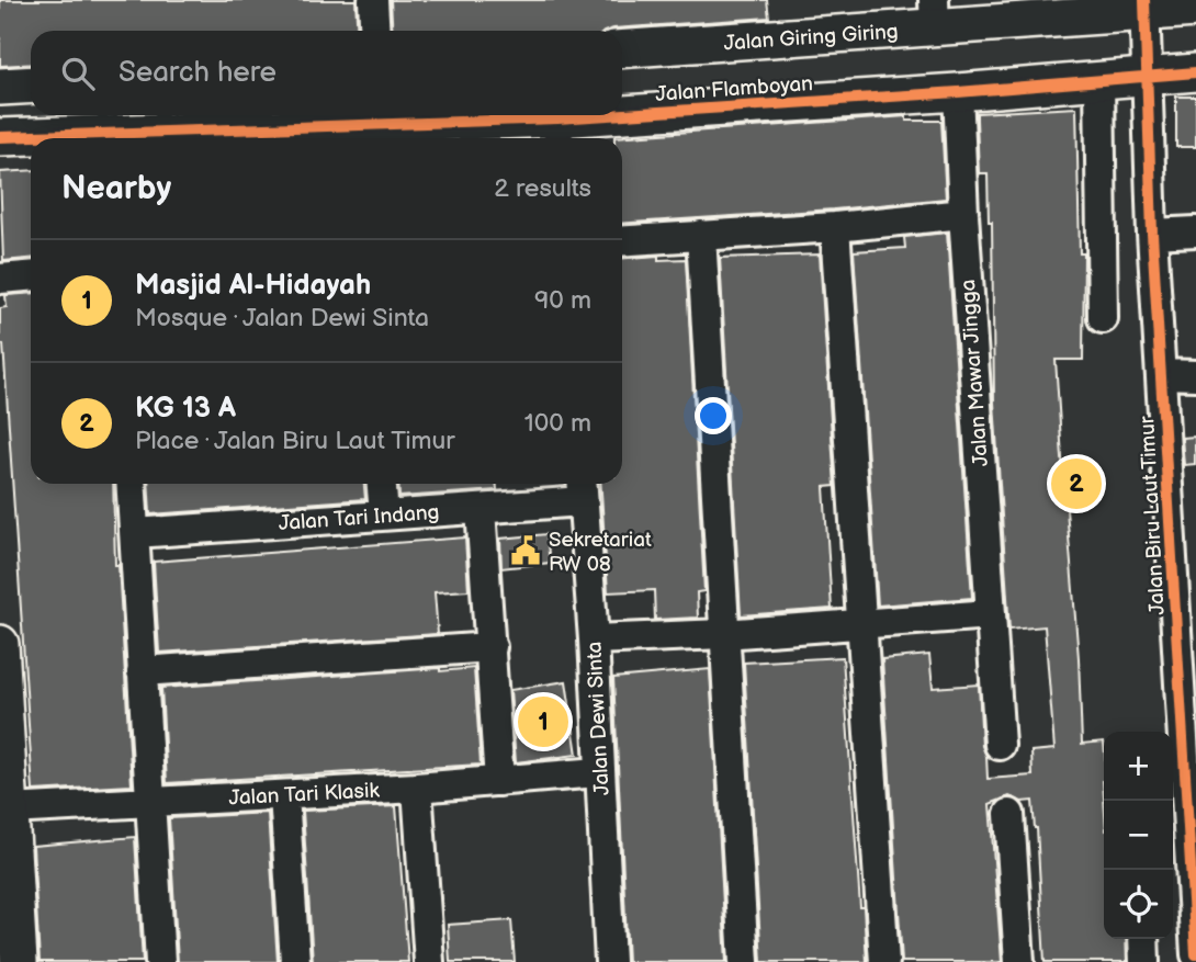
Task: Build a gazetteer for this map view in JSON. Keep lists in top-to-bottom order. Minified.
{"streets":{"street":["Jalan Giring Giring","Jalan Flamboyan","Jalan Mawar Jingga","Jalan Biru Laut Timur","Jalan Tari Indang","Jalan Dewi Sinta","Jalan Tari Klasik"]},"crossings":[["Jalan Flamboyan","Jalan Mawar Jingga"],["Jalan Flamboyan","Jalan Biru Laut Timur"],["Jalan Tari Indang","Jalan Dewi Sinta"],["Jalan Dewi Sinta","Jalan Tari Klasik"]],"places":{"public building":["Sekretariat RW 08"]},"page":{"search":"Search here","heading":["Nearby","2 results"],"list":[{"mark":"1","name":"Masjid Al-Hidayah","note":"Mosque · Jalan Dewi Sinta","value":"90 m"},{"mark":"2","name":"KG 13 A","note":"Place · Jalan Biru Laut Timur","value":"100 m"}],"pins":["2","1"],"map_buttons":["+","−"]}}
